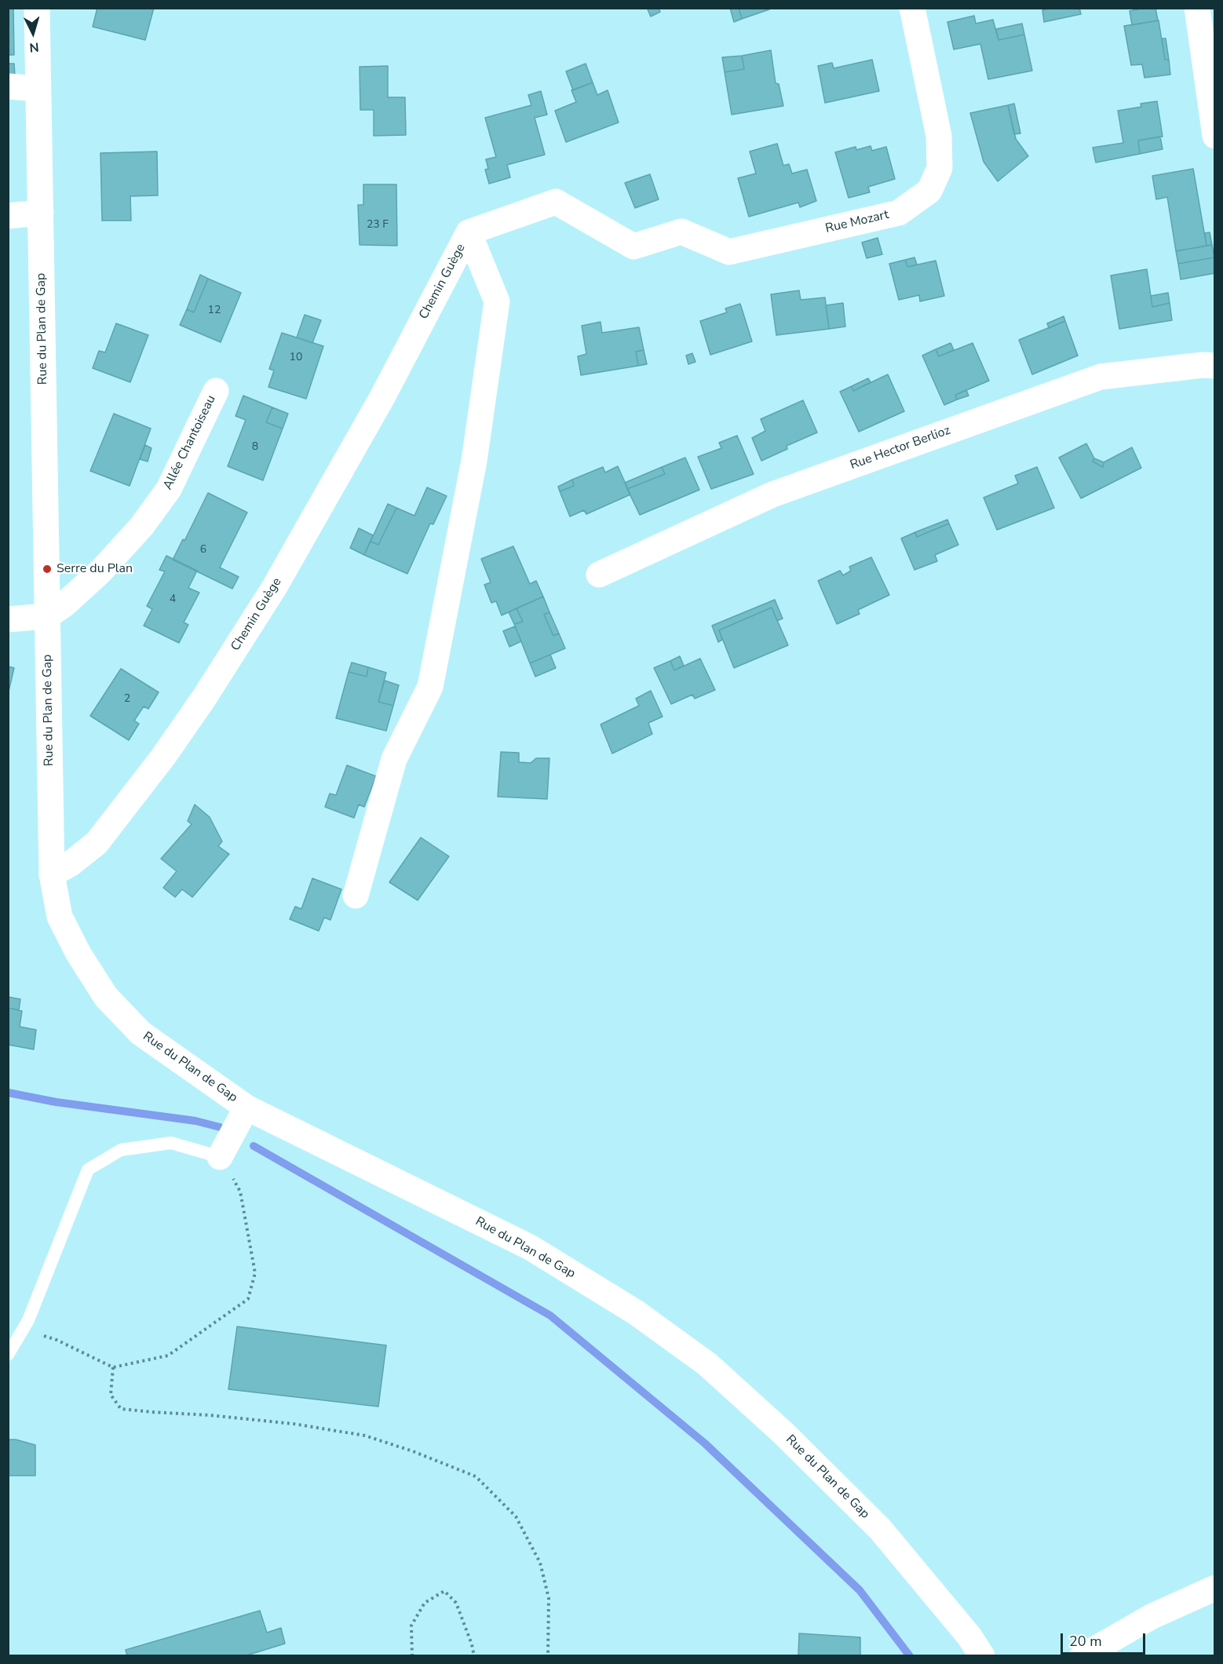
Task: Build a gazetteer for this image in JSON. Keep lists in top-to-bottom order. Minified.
{"streets":{"street":["Rue Mozart","Chemin Guège","Rue du Plan de Gap","Allée Chantoiseau","Rue Hector Berlioz"]},"crossings":[["Rue Mozart","Chemin Guège"],["Chemin Guège","Rue du Plan de Gap"],["Rue du Plan de Gap","Allée Chantoiseau"]],"places":["Serre du Plan"],"house_numbers":["23 F","12","10","8","6","4","2"],"scale_bar":"20 m","north":"bottom"}
